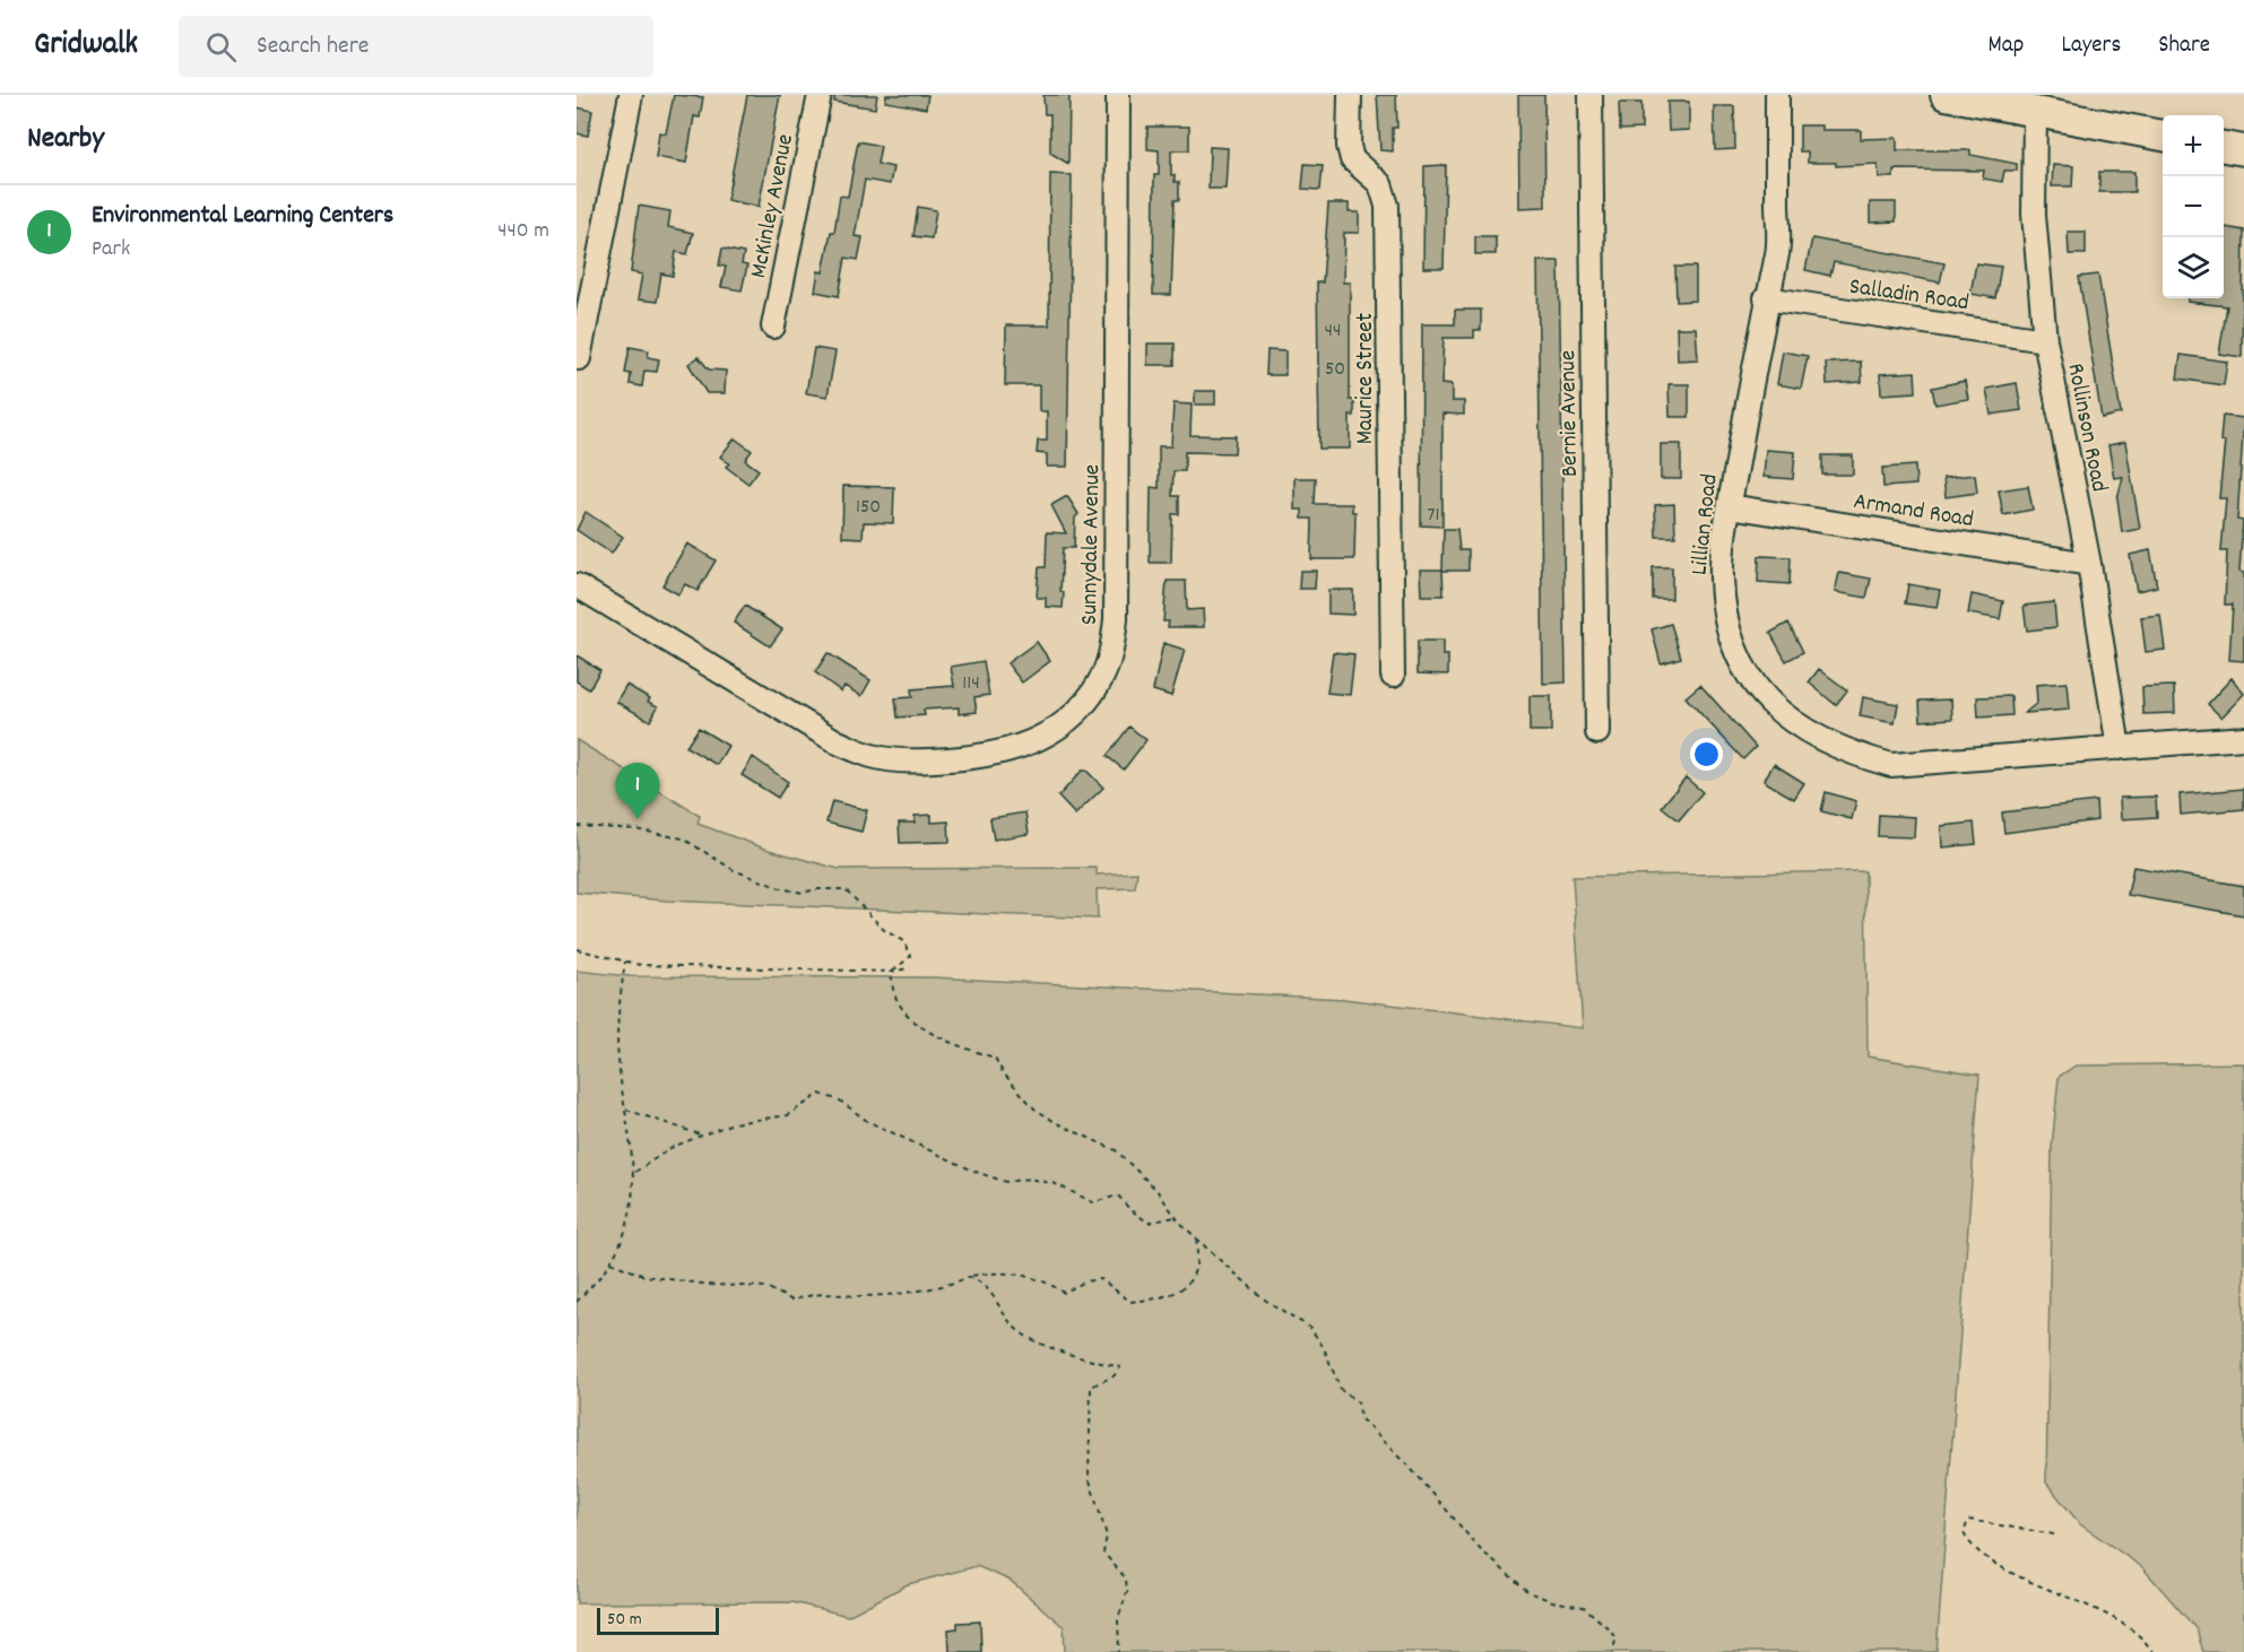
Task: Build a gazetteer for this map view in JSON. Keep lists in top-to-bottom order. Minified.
{"streets":{"street":["McKinley Avenue","Salladin Road","Maurice Street","Bernie Avenue","Rollinson Road","Armand Road","Lillian Road","Sunnydale Avenue"]},"crossings":[["Salladin Road","Rollinson Road"],["Salladin Road","Lillian Road"],["Rollinson Road","Armand Road"],["Rollinson Road","Lillian Road"],["Armand Road","Lillian Road"]],"house_numbers":["44","50","150","71","114"],"scale_bar":"50 m","page":{"header":"Gridwalk","search":"Search here","nav":["Map","Layers","Share"],"heading":"Nearby","map_buttons":["+","−"],"list":[{"mark":"1","name":"Environmental Learning Centers","note":"Park","value":"440 m"}],"pins":"1","scale":"50 m"}}
